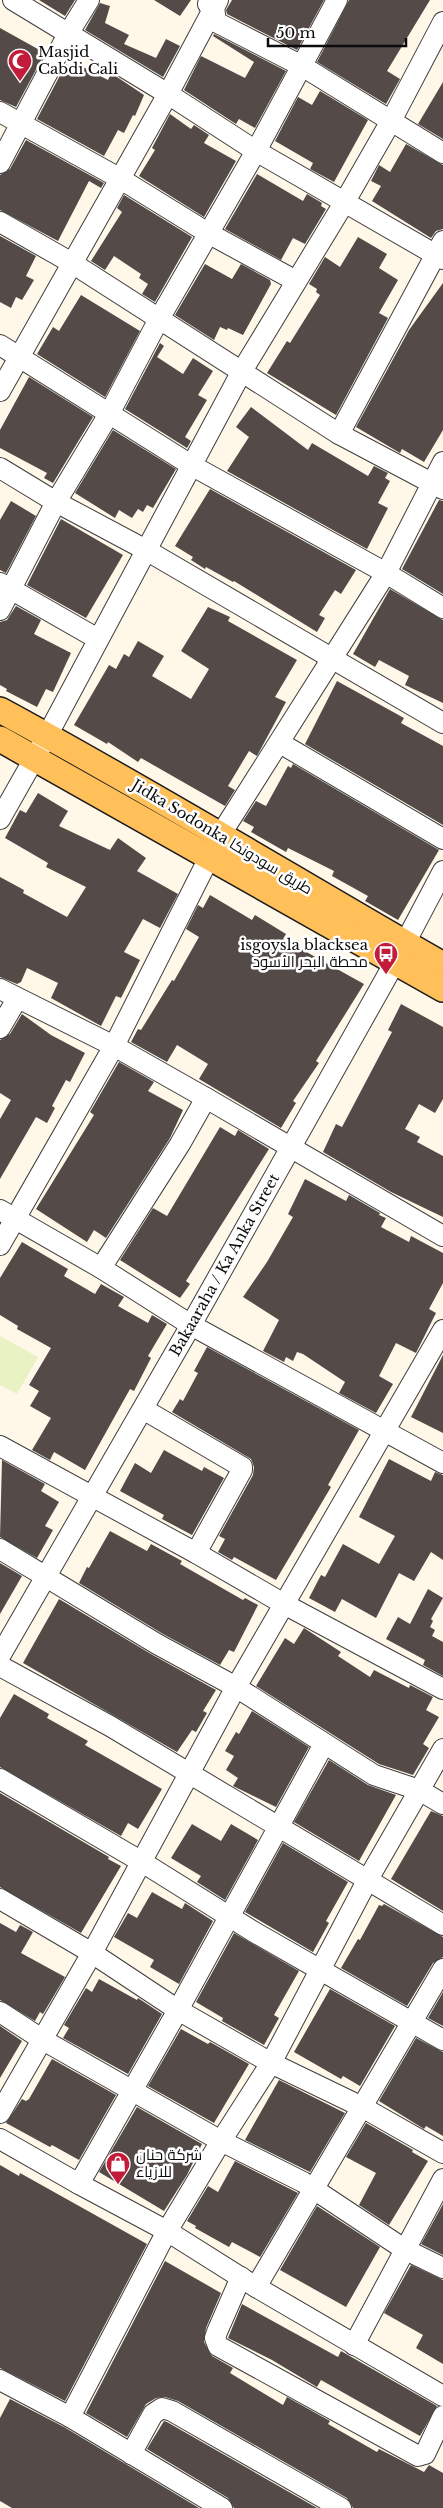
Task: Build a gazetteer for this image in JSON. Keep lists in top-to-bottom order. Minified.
{"streets":{"main road":["Jidka Sodonka طريق سودونكا"],"street":["Bakaaraha / Ka Anka Street"]},"crossings":[["Jidka Sodonka طريق سودونكا","Bakaaraha / Ka Anka Street"]],"places":{"mosque":["Masjid Cabdi Cali"],"bus stop":["isgoysla blacksea محطة البحر الأسود"],"shop":["شركة حنان للازياء"]},"scale_bar":"50 m"}
